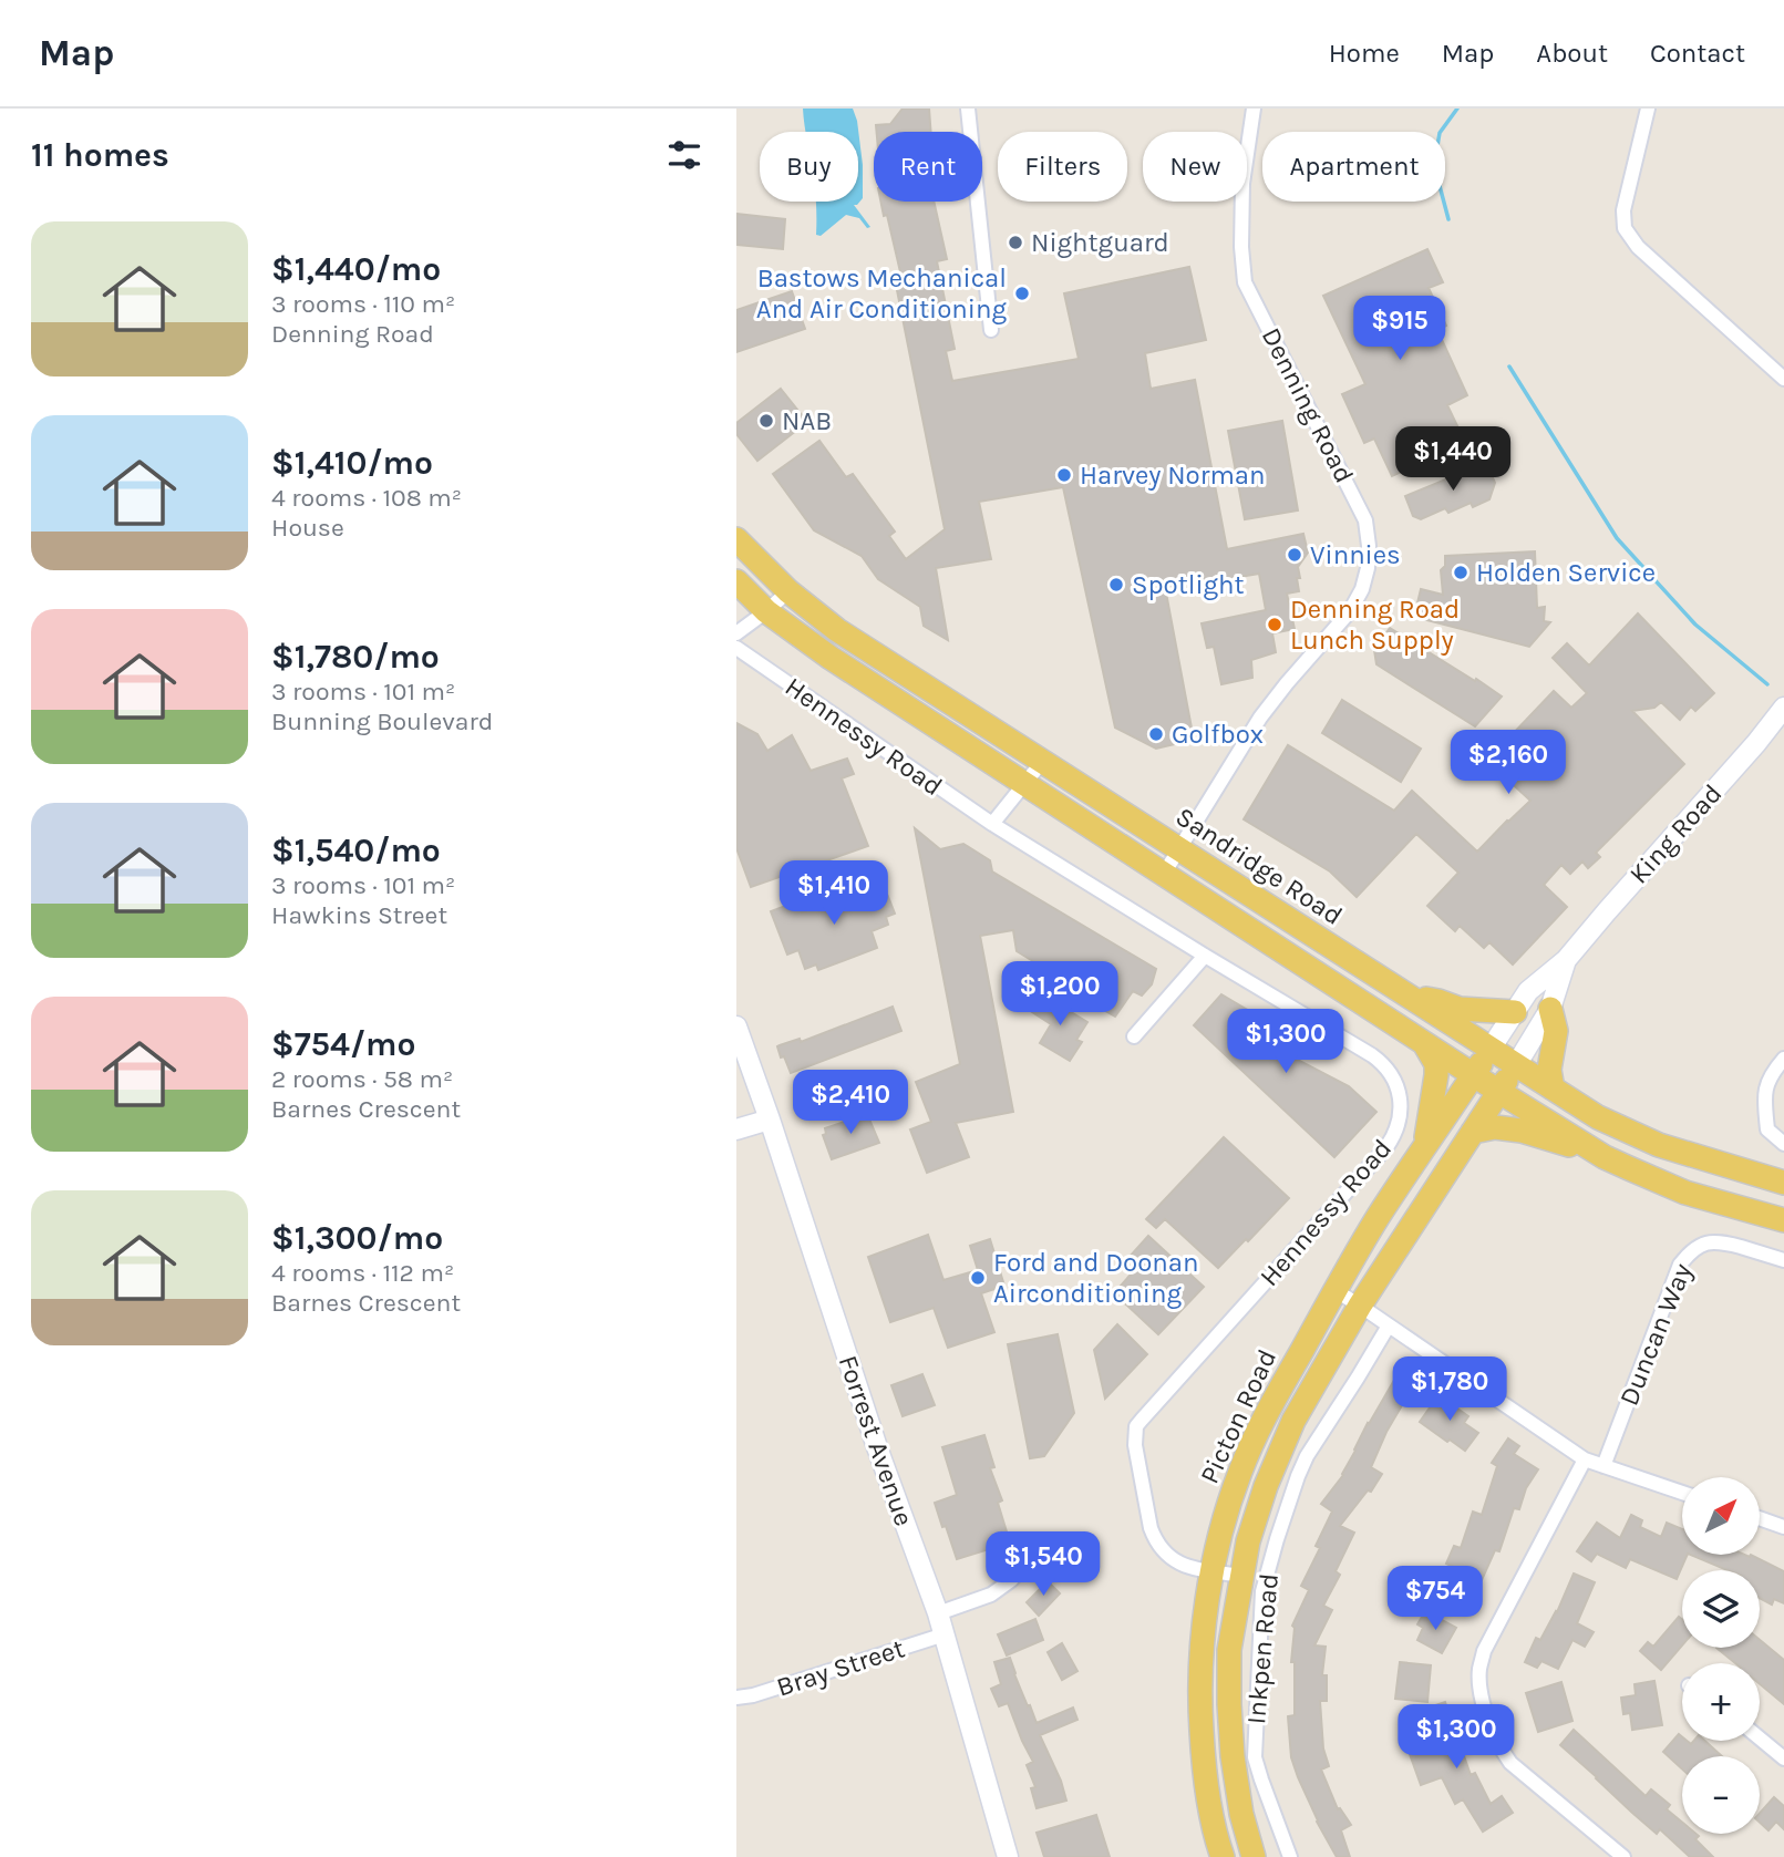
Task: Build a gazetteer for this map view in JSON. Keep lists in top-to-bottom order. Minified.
{"streets":{"main road":["King Road","Sandridge Road","Picton Road","Forrest Avenue"],"street":["Denning Road","Hennessy Road","Duncan Way","Inkpen Road","Bray Street"]},"crossings":[["Denning Road","Sandridge Road"],["Hennessy Road","Picton Road"],["King Road","Sandridge Road"],["King Road","Picton Road"],["Sandridge Road","Picton Road"],["Forrest Avenue","Bray Street"]],"places":["Nightguard","Bastows Mechanical And Air Conditioning","NAB","Harvey Norman","Vinnies","Holden Service","Spotlight","Denning Road Lunch Supply","Golfbox","Ford and Doonan Airconditioning"],"north":"top right","page":{"header":"Map","nav":["Home","Map","About","Contact"],"heading":"11 homes","chip":["Buy","Rent","Filters","New","Apartment"],"list":[{"name":"$1,440/mo","note":"3 rooms · 110 m² · Denning Road"},{"name":"$1,410/mo","note":"4 rooms · 108 m² · House"},{"name":"$1,780/mo","note":"3 rooms · 101 m² · Bunning Boulevard"},{"name":"$1,540/mo","note":"3 rooms · 101 m² · Hawkins Street"},{"name":"$754/mo","note":"2 rooms · 58 m² · Barnes Crescent"},{"name":"$1,300/mo","note":"4 rooms · 112 m² · Barnes Crescent"}],"price":["$915","$1,440","$2,160","$1,410","$1,200","$1,300","$2,410","$1,780","$1,540","$754","$1,300"],"map_buttons":["+","−"]}}
